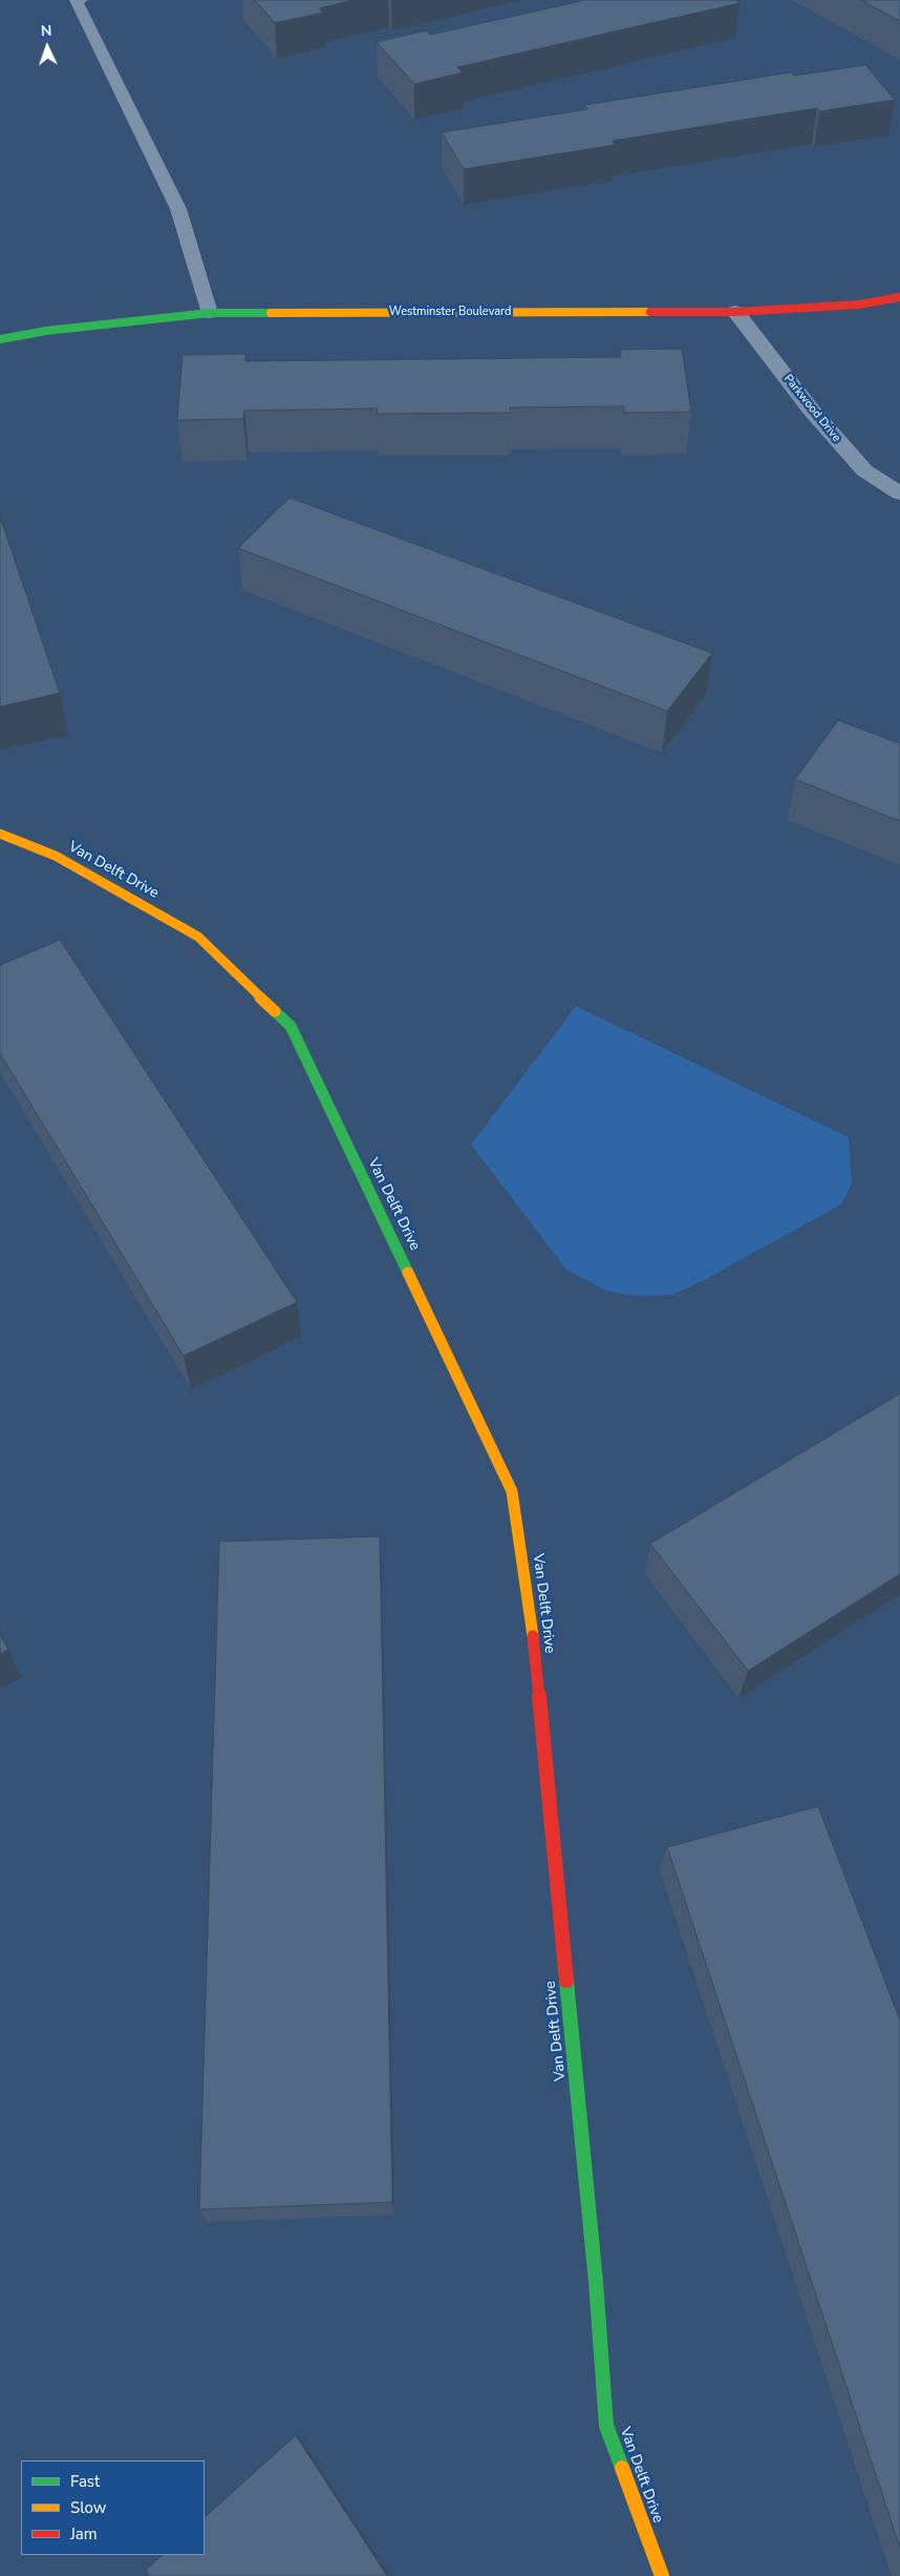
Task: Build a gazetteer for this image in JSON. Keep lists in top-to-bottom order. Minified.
{"streets":{"street":["Westminster Boulevard","Parkwood Drive","Van Delft Drive"]},"crossings":[["Westminster Boulevard","Parkwood Drive"]],"legend":["Fast","Slow","Jam"],"north":"top"}
